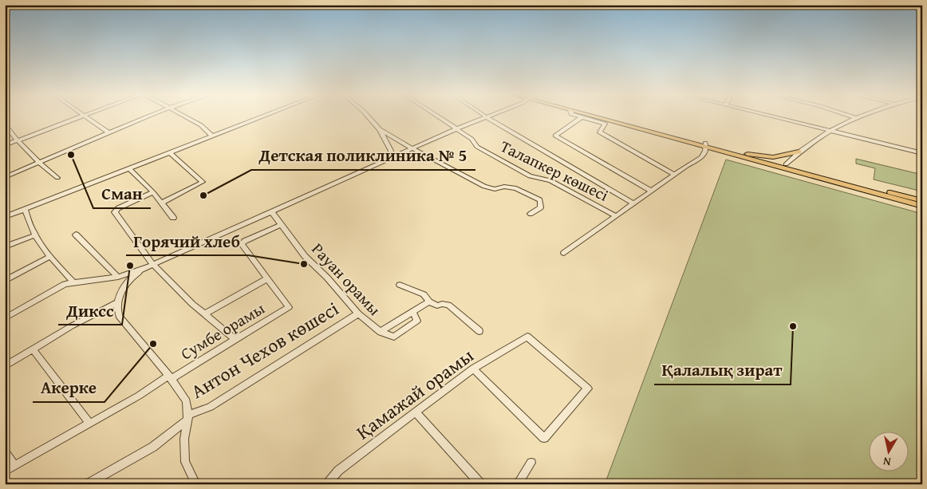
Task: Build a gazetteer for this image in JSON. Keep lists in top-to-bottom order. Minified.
{"streets":{"street":["Талапкер көшесі","Рауан орамы","Сумбе орамы","Антон Чехов көшесі","Қамажай орамы"]},"crossings":[["Рауан орамы","Антон Чехов көшесі"]],"places":["Сман","Детская поликлиника № 5","Горячий хлеб","Диксс","Қалалық зират","Акерке"],"north":"bottom"}
